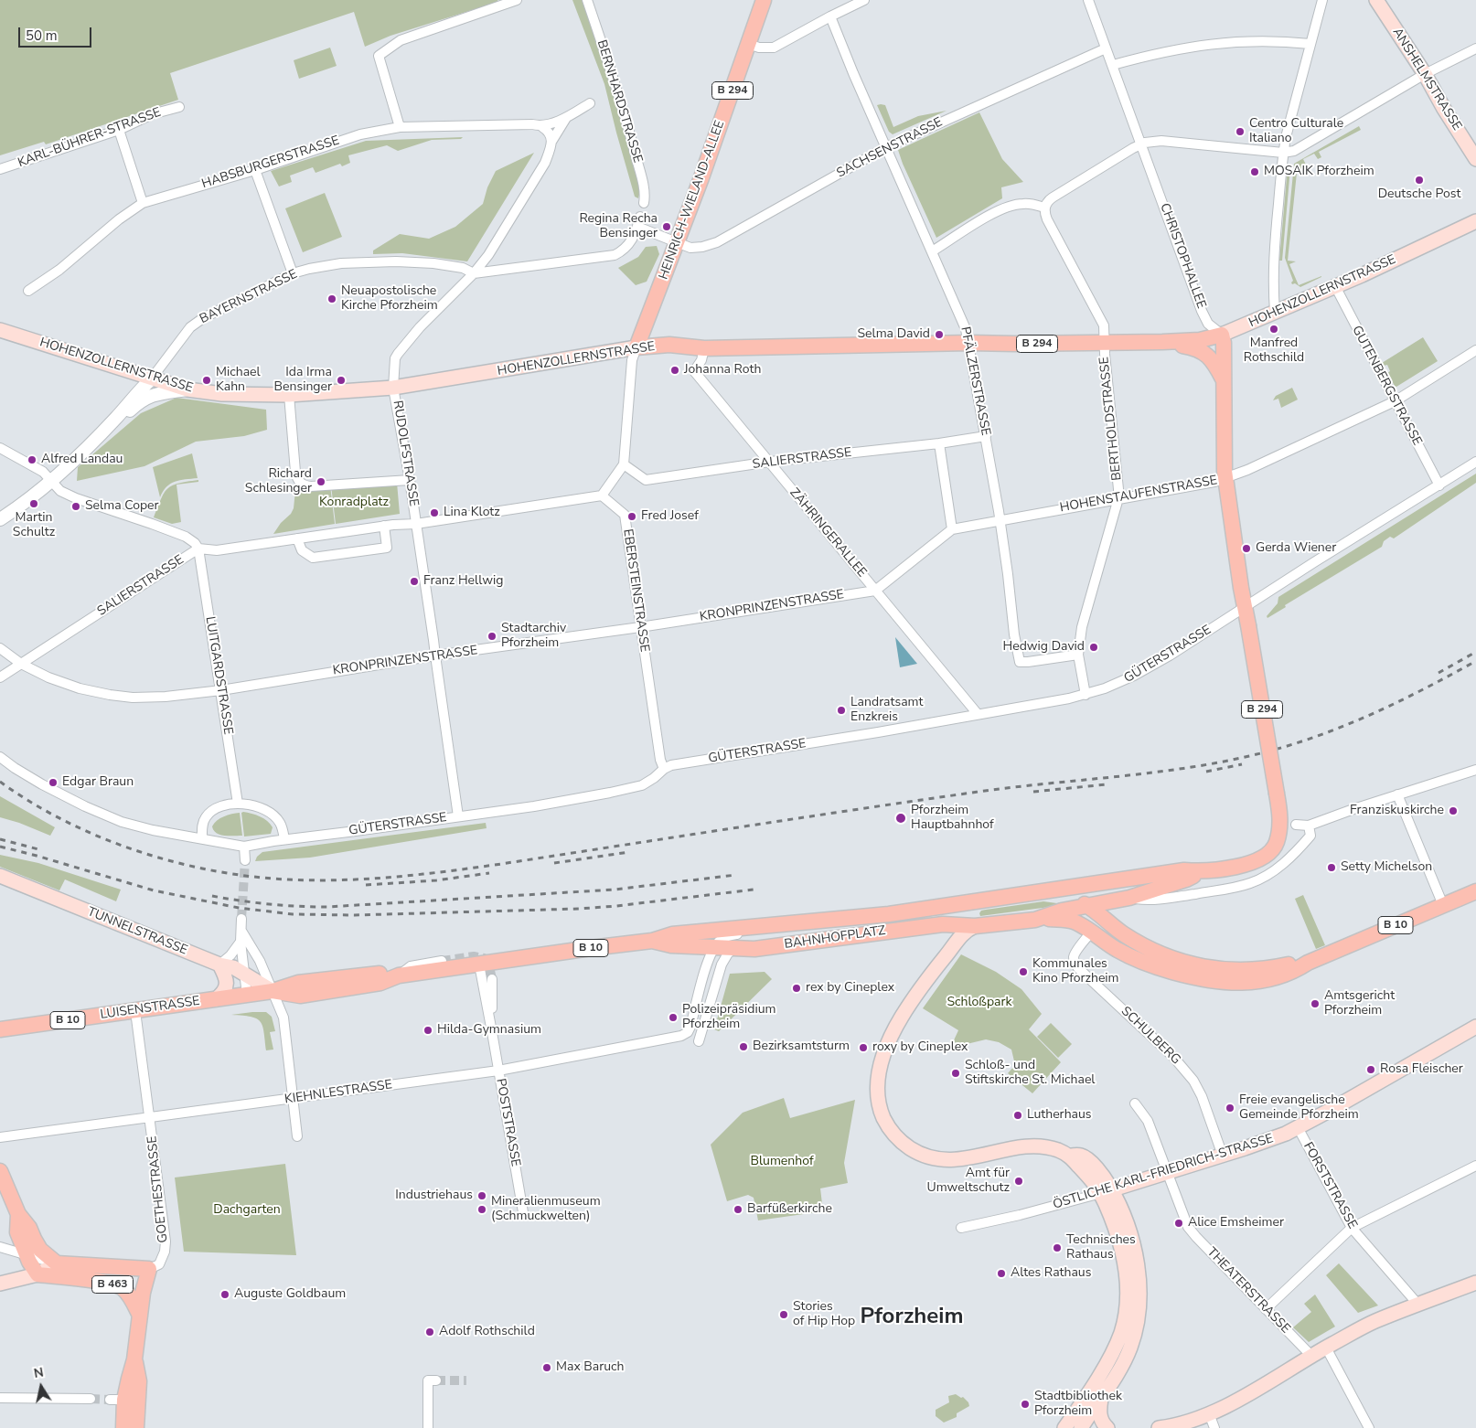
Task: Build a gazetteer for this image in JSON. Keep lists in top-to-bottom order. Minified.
{"streets":{"main road":["ANSHELMSTRASSE","B 294","HEINRICH-WIELAND-ALLEE","HOHENZOLLERNSTRASSE","B 10","TUNNELSTRASSE","BAHNHOFPLATZ","LUISENSTRASSE","ÖSTLICHE KARL-FRIEDRICH-STRASSE","GOETHESTRASSE","B 463"],"street":["BERNHARDSTRASSE","KARL-BÜHRER-STRASSE","SACHSENSTRASSE","HABSBURGERSTRASSE","CHRISTOPHALLEE","BAYERNSTRASSE","PFÄLZERSTRASSE","GUTENBERGSTRASSE","BERTHOLDSTRASSE","RUDOLFSTRASSE","SALIERSTRASSE","HOHENSTAUFENSTRASSE","ZÄHRINGERALLEE","EBERSTEINSTRASSE","KRONPRINZENSTRASSE","GÜTERSTRASSE","LUITGARDSTRASSE","SCHULBERG","KIEHNLESTRASSE","POSTSTRASSE","FORSTSTRASSE","THEATERSTRASSE"]},"crossings":[["B 294","CHRISTOPHALLEE"],["B 294","HOHENZOLLERNSTRASSE"],["B 294","HOHENSTAUFENSTRASSE"],["B 294","GÜTERSTRASSE"],["B 294","B 10"],["B 294","BAHNHOFPLATZ"],["SACHSENSTRASSE","HEINRICH-WIELAND-ALLEE"],["SACHSENSTRASSE","CHRISTOPHALLEE"],["SACHSENSTRASSE","PFÄLZERSTRASSE"],["HABSBURGERSTRASSE","RUDOLFSTRASSE"],["HEINRICH-WIELAND-ALLEE","HOHENZOLLERNSTRASSE"],["CHRISTOPHALLEE","HOHENZOLLERNSTRASSE"],["HOHENZOLLERNSTRASSE","BAYERNSTRASSE"],["HOHENZOLLERNSTRASSE","PFÄLZERSTRASSE"],["HOHENZOLLERNSTRASSE","GUTENBERGSTRASSE"],["HOHENZOLLERNSTRASSE","BERTHOLDSTRASSE"],["HOHENZOLLERNSTRASSE","RUDOLFSTRASSE"],["HOHENZOLLERNSTRASSE","ZÄHRINGERALLEE"],["BAYERNSTRASSE","RUDOLFSTRASSE"],["PFÄLZERSTRASSE","BERTHOLDSTRASSE"],["PFÄLZERSTRASSE","SALIERSTRASSE"],["PFÄLZERSTRASSE","HOHENSTAUFENSTRASSE"],["GUTENBERGSTRASSE","HOHENSTAUFENSTRASSE"],["GUTENBERGSTRASSE","GÜTERSTRASSE"],["BERTHOLDSTRASSE","HOHENSTAUFENSTRASSE"],["BERTHOLDSTRASSE","GÜTERSTRASSE"],["RUDOLFSTRASSE","KRONPRINZENSTRASSE"],["RUDOLFSTRASSE","GÜTERSTRASSE"],["SALIERSTRASSE","ZÄHRINGERALLEE"],["SALIERSTRASSE","KRONPRINZENSTRASSE"],["SALIERSTRASSE","LUITGARDSTRASSE"],["ZÄHRINGERALLEE","KRONPRINZENSTRASSE"],["ZÄHRINGERALLEE","GÜTERSTRASSE"],["EBERSTEINSTRASSE","KRONPRINZENSTRASSE"],["EBERSTEINSTRASSE","GÜTERSTRASSE"],["KRONPRINZENSTRASSE","LUITGARDSTRASSE"],["B 10","BAHNHOFPLATZ"],["B 10","SCHULBERG"],["TUNNELSTRASSE","LUISENSTRASSE"],["BAHNHOFPLATZ","LUISENSTRASSE"],["BAHNHOFPLATZ","KIEHNLESTRASSE"],["LUISENSTRASSE","KIEHNLESTRASSE"],["LUISENSTRASSE","POSTSTRASSE"],["LUISENSTRASSE","GOETHESTRASSE"],["SCHULBERG","ÖSTLICHE KARL-FRIEDRICH-STRASSE"],["KIEHNLESTRASSE","POSTSTRASSE"],["KIEHNLESTRASSE","GOETHESTRASSE"],["ÖSTLICHE KARL-FRIEDRICH-STRASSE","FORSTSTRASSE"],["ÖSTLICHE KARL-FRIEDRICH-STRASSE","THEATERSTRASSE"],["GOETHESTRASSE","B 463"]],"districts":["Pforzheim"],"parks":["Konradplatz","Schloßpark","Blumenhof","Dachgarten"],"places":["Centro Culturale Italiano","MOSAIK Pforzheim","Deutsche Post","Regina Recha Bensinger","Neuapostolische Kirche Pforzheim","Manfred Rothschild","Selma David","Johanna Roth","Michael Kahn","Ida Irma Bensinger","Alfred Landau","Richard Schlesinger","Martin Schultz","Selma Coper","Lina Klotz","Fred Josef","Gerda Wiener","Franz Hellwig","Stadtarchiv Pforzheim","Hedwig David","Landratsamt Enzkreis","Edgar Braun","Franziskuskirche","Pforzheim Hauptbahnhof","Setty Michelson","Kommunales Kino Pforzheim","rex by Cineplex","Amtsgericht Pforzheim","Polizeipräsidium Pforzheim","Hilda-Gymnasium","Bezirksamtsturm","roxy by Cineplex","Rosa Fleischer","Schloß- und Stiftskirche St. Michael","Freie evangelische Gemeinde Pforzheim","Lutherhaus","Amt für Umweltschutz","Industriehaus","Mineralienmuseum (Schmuckwelten)","Barfüßerkirche","Alice Emsheimer","Technisches Rathaus","Altes Rathaus","Auguste Goldbaum","Stories of Hip Hop","Adolf Rothschild","Max Baruch","Stadtbibliothek Pforzheim"],"scale_bar":"50 m","north":"top"}
